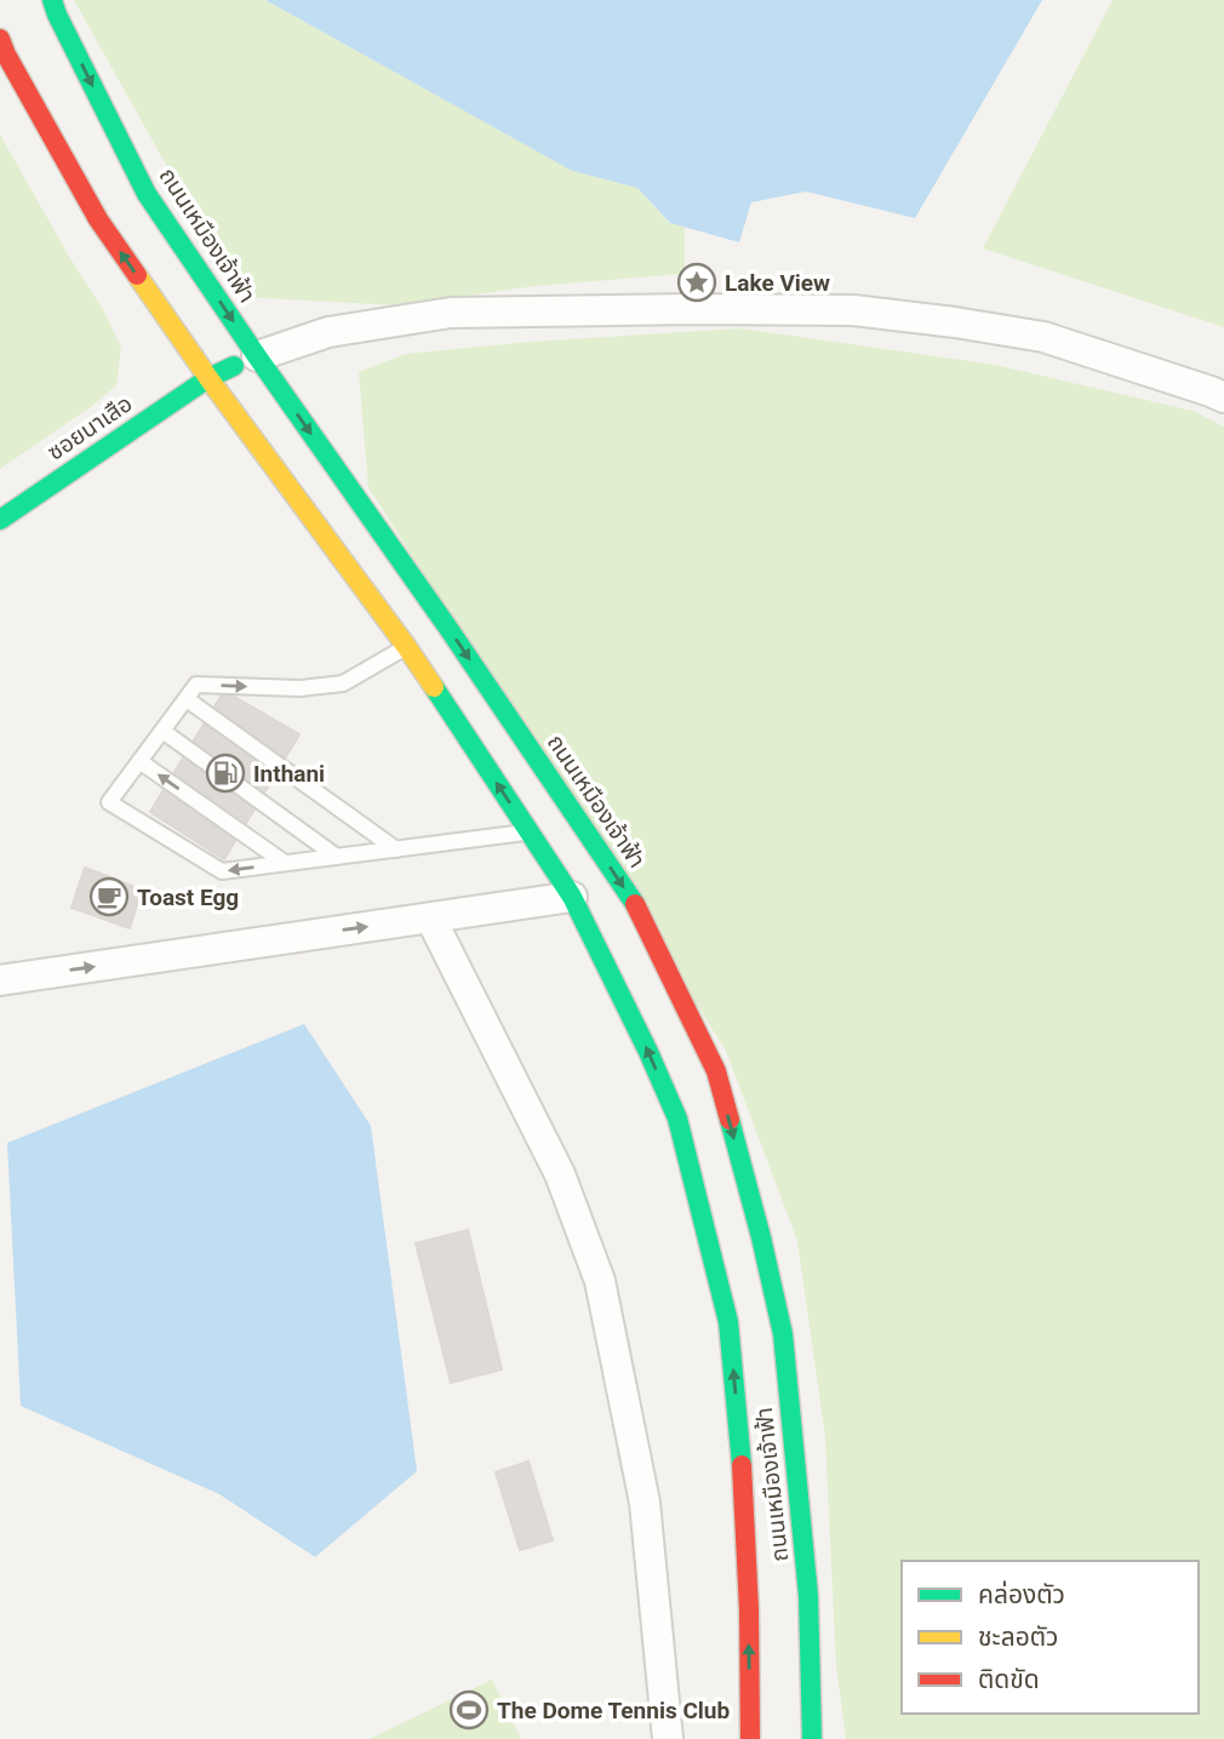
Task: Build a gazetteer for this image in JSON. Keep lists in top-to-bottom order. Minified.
{"streets":{"street":["ถนนเหมืองเจ้าฟ้า","ซอยนาเสือ"]},"crossings":[["ถนนเหมืองเจ้าฟ้า","ซอยนาเสือ"]],"places":{"place":["Lake View"],"fuel station":["Inthani"],"cafe":["Toast Egg"],"sports":["The Dome Tennis Club"]},"legend":["คล่องตัว","ชะลอตัว","ติดขัด"]}
